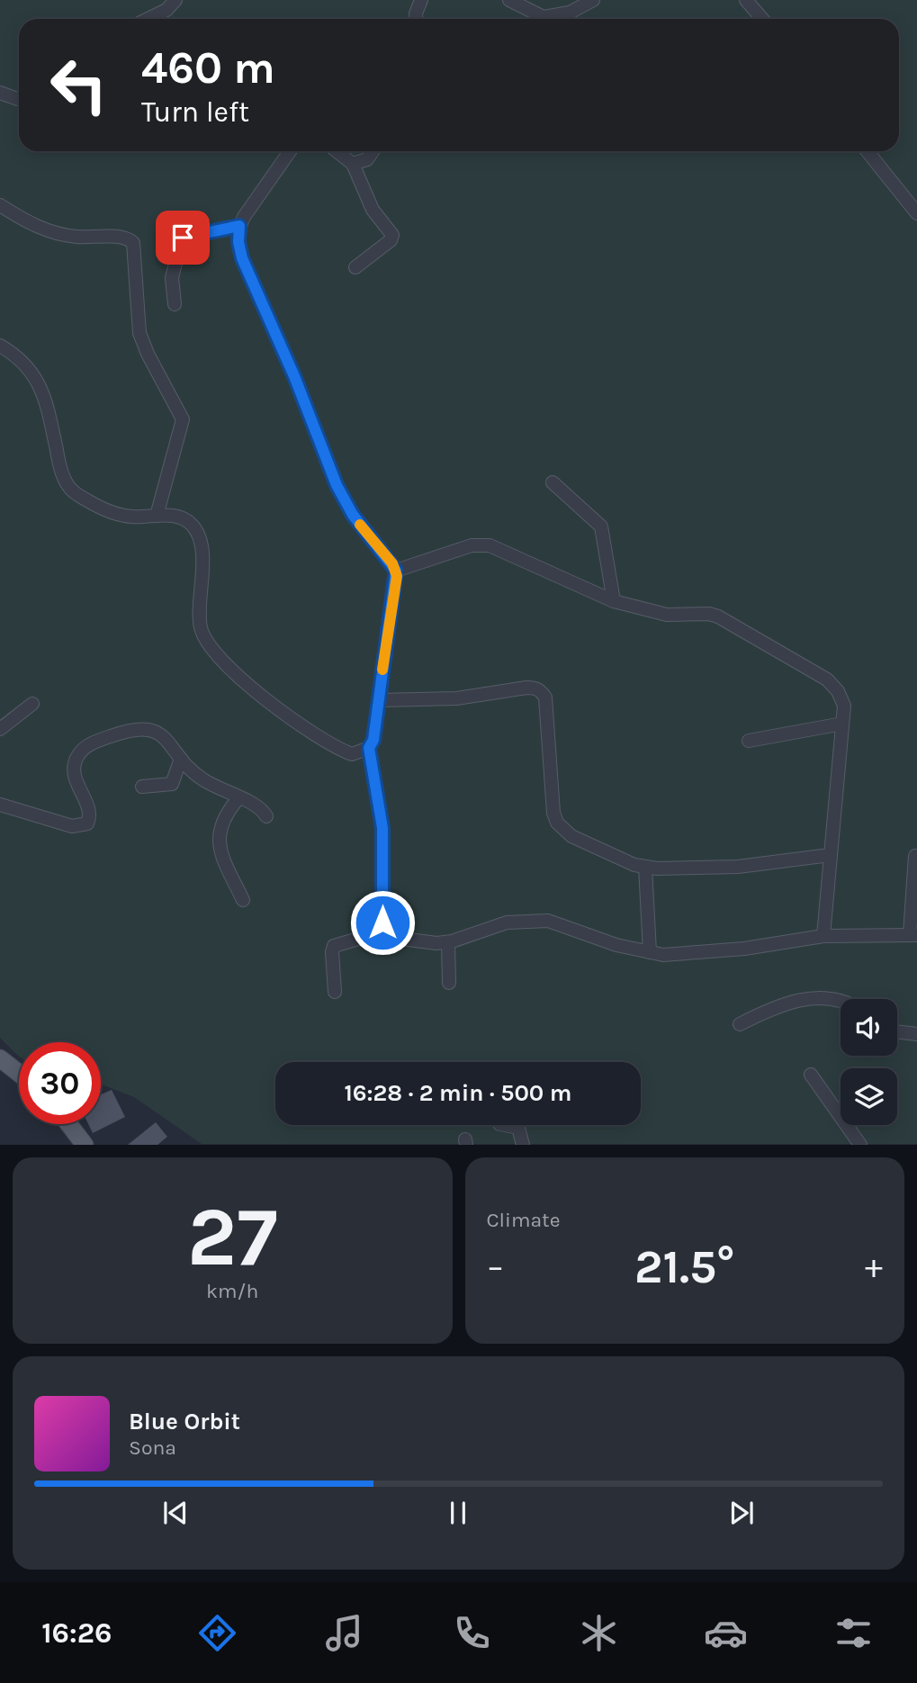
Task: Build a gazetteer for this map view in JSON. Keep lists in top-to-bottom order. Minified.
{"page":{"turn":["460 m","Turn left"],"limit":"30","trip":"16:28 · 2 min · 500 m","tile":[["27","km/h"],"Climate"],"heat":["−","21.5°","+"],"song":["Blue Orbit","Sona"],"tabs":"16:26"}}
